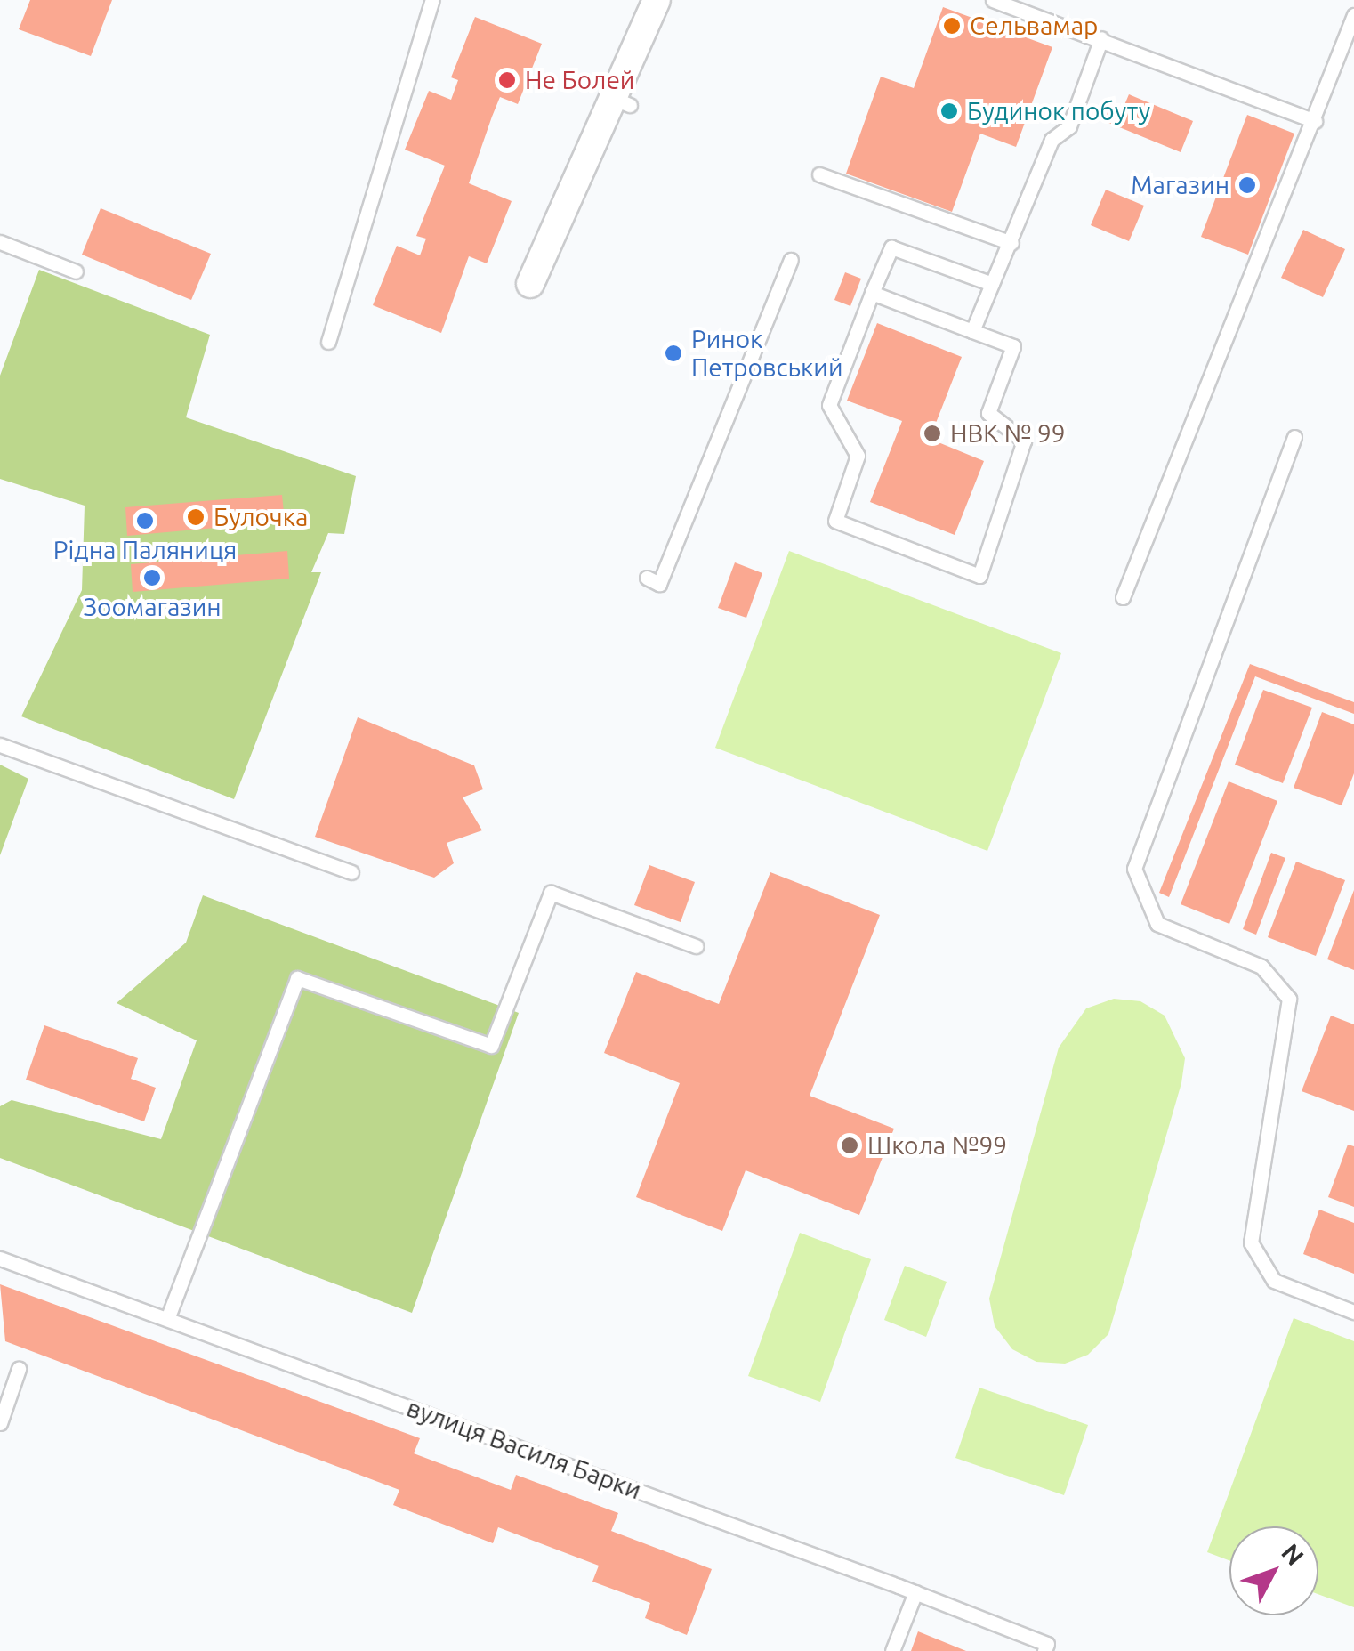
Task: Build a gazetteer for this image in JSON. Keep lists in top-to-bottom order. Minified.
{"streets":{"lane":["вулиця Василя Барки"]},"places":["Сельвамар","Не Болей","Будинок побуту","Магазин","Ринок Петровський","НВК № 99","Булочка","Рідна Паляниця","Зоомагазин","Школа №99"],"north":"top right"}
